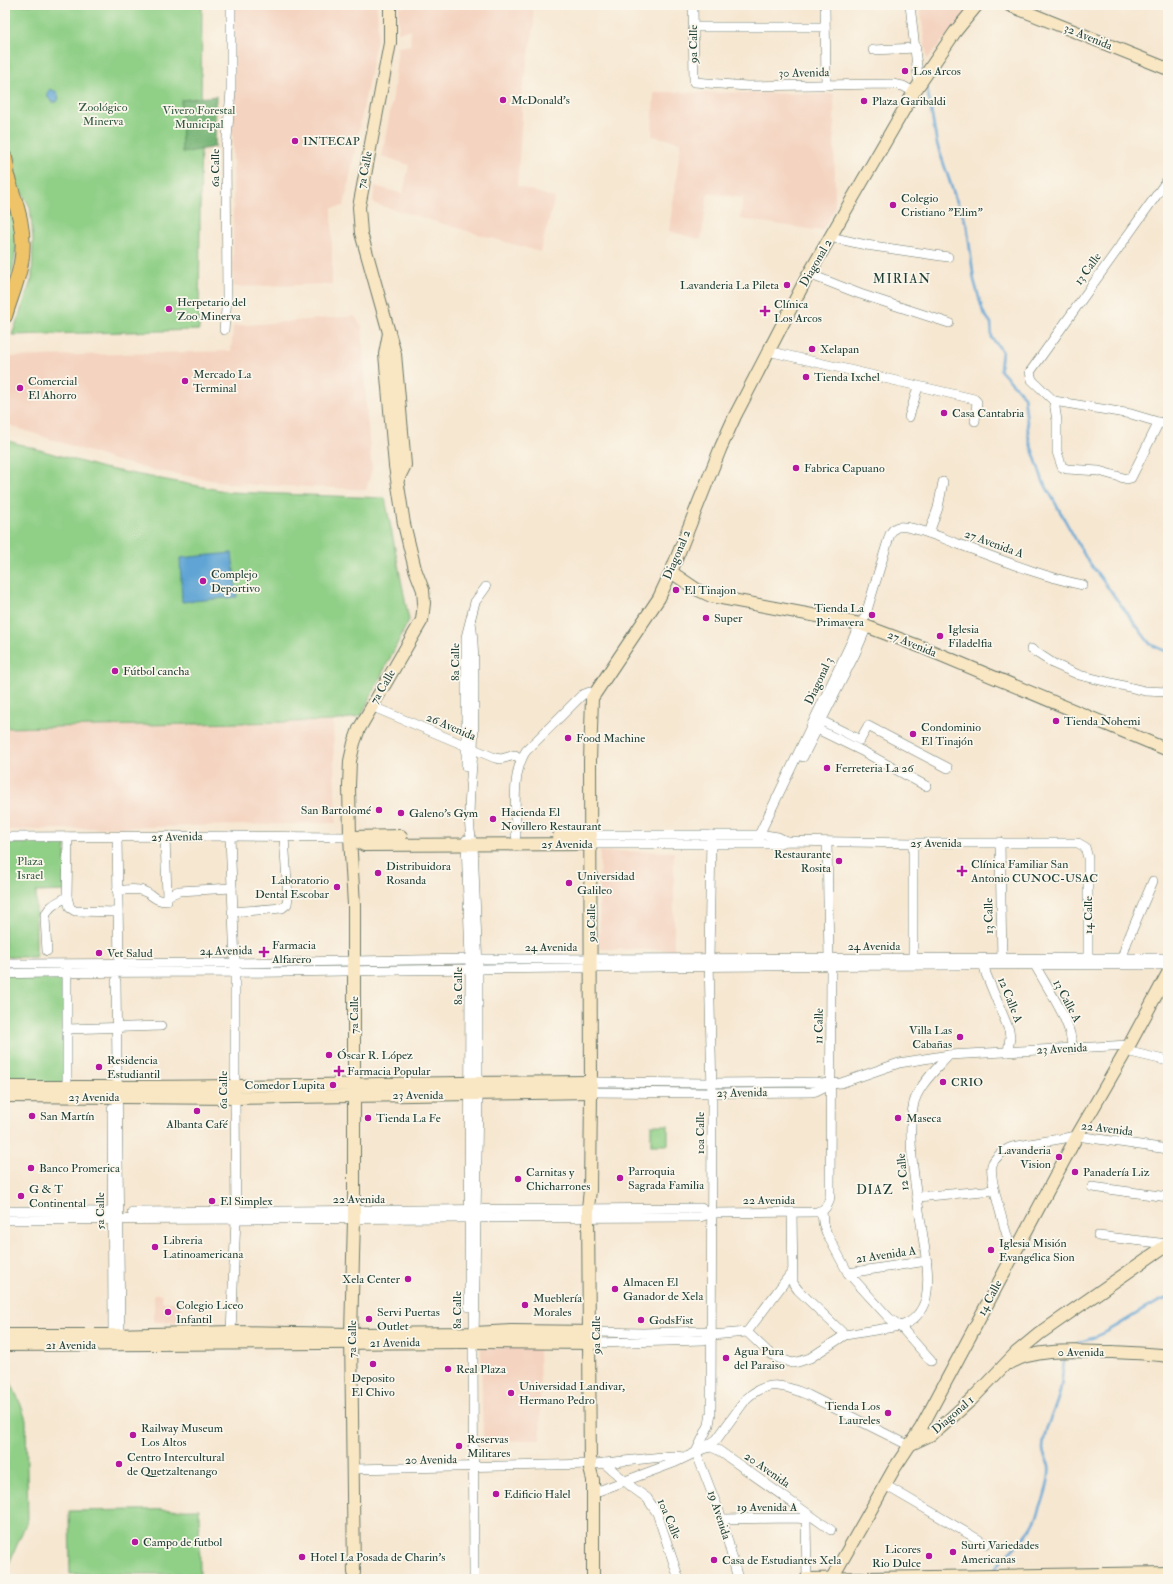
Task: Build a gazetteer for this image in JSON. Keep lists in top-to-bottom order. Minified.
{"streets":{"street":["32 Avenida","9a Calle","30 Avenida","6a Calle","7a Calle","Diagonal 2","13 Calle","27 Avenida A","27 Avenida","8a Calle","Diagonal 3","26 Avenida","25 Avenida","14 Calle","24 Avenida","12 Calle A","13 Calle A","11 Calle","23 Avenida","22 Avenida","10a Calle","12 Calle","5a Calle","21 Avenida A","21 Avenida","0 Avenida","Diagonal 1","20 Avenida","19 Avenida A","19 Avenida"]},"crossings":[["9a Calle","30 Avenida"],["9a Calle","Diagonal 2"],["9a Calle","25 Avenida"],["9a Calle","24 Avenida"],["9a Calle","23 Avenida"],["9a Calle","22 Avenida"],["9a Calle","10a Calle"],["9a Calle","21 Avenida"],["9a Calle","20 Avenida"],["30 Avenida","Diagonal 2"],["6a Calle","25 Avenida"],["6a Calle","24 Avenida"],["6a Calle","23 Avenida"],["6a Calle","22 Avenida"],["6a Calle","21 Avenida"],["7a Calle","26 Avenida"],["7a Calle","25 Avenida"],["7a Calle","24 Avenida"],["7a Calle","23 Avenida"],["7a Calle","22 Avenida"],["7a Calle","21 Avenida"],["7a Calle","20 Avenida"],["Diagonal 2","27 Avenida"],["13 Calle","25 Avenida"],["13 Calle","24 Avenida"],["27 Avenida A","Diagonal 3"],["27 Avenida","Diagonal 3"],["8a Calle","26 Avenida"],["8a Calle","25 Avenida"],["8a Calle","24 Avenida"],["8a Calle","23 Avenida"],["8a Calle","22 Avenida"],["8a Calle","21 Avenida"],["8a Calle","20 Avenida"],["Diagonal 3","25 Avenida"],["25 Avenida","14 Calle"],["25 Avenida","11 Calle"],["25 Avenida","10a Calle"],["14 Calle","24 Avenida"],["14 Calle","23 Avenida"],["14 Calle","22 Avenida"],["14 Calle","Diagonal 1"],["24 Avenida","12 Calle A"],["24 Avenida","13 Calle A"],["24 Avenida","11 Calle"],["24 Avenida","10a Calle"],["12 Calle A","23 Avenida"],["13 Calle A","23 Avenida"],["11 Calle","23 Avenida"],["11 Calle","22 Avenida"],["11 Calle","12 Calle"],["11 Calle","21 Avenida A"],["23 Avenida","10a Calle"],["23 Avenida","12 Calle"],["23 Avenida","5a Calle"],["22 Avenida","10a Calle"],["22 Avenida","5a Calle"],["10a Calle","21 Avenida"],["10a Calle","20 Avenida"],["10a Calle","19 Avenida"],["12 Calle","21 Avenida A"],["5a Calle","21 Avenida"],["0 Avenida","Diagonal 1"],["20 Avenida","19 Avenida A"],["20 Avenida","19 Avenida"],["19 Avenida A","19 Avenida"]],"districts":["MIRIAN","DIAZ"],"parks":["Zoológico Minerva","Vivero Forestal Municipal","Plaza Israel"],"places":{"other":["Los Arcos","McDonald's","Plaza Garibaldi","INTECAP","Colegio Cristiano \"Elim\"","Lavanderia La Pileta","Herpetario del Zoo Minerva","Xelapan","Tienda Ixchel","Mercado La Terminal","Comercial El Ahorro","Casa Cantabria","Fabrica Capuano","Complejo Deportivo","El Tinajon","Tienda La Primavera","Super","Iglesia Filadelfia","Fútbol cancha","Tienda Nohemi","Condominio El Tinajón","Food Machine","Ferreteria La 26","San Bartolomé","Galeno's Gym","Hacienda El Novillero Restaurant","Restaurante Rosita","Distribuidora Rosanda","Universidad Galileo","Laboratorio Dental Escobar","Vet Salud","Villa Las Cabañas","Óscar R. López","Residencia Estudiantil","CRIO","Comedor Lupita","Albanta Café","San Martín","Tienda La Fe","Maseca","Lavanderia Vision","Banco Promerica","Panadería Liz","Parroquia Sagrada Familia","Carnitas y Chicharrones","G & T Continental","El Simplex","Libreria Latinoamericana","Iglesia Misión Evangélica Sion","Xela Center","Almacen El Ganador de Xela","Mueblería Morales","Colegio Liceo Infantil","Servi Puertas Outlet","GodsFist","Agua Pura del Paraiso","Deposito El Chivo","Real Plaza","Universidad Landivar, Hermano Pedro","Tienda Los Laureles","Railway Museum Los Altos","Reservas Militares","Centro Intercultural de Quetzaltenango","Edificio Halel","Campo de futbol","Surti Variedades Americanas","Licores Rio Dulce","Hotel La Posada de Charin's","Casa de Estudiantes Xela"],"health":["Clínica Los Arcos","Clínica Familiar San Antonio CUNOC-USAC","Farmacia Alfarero","Farmacia Popular"]}}
